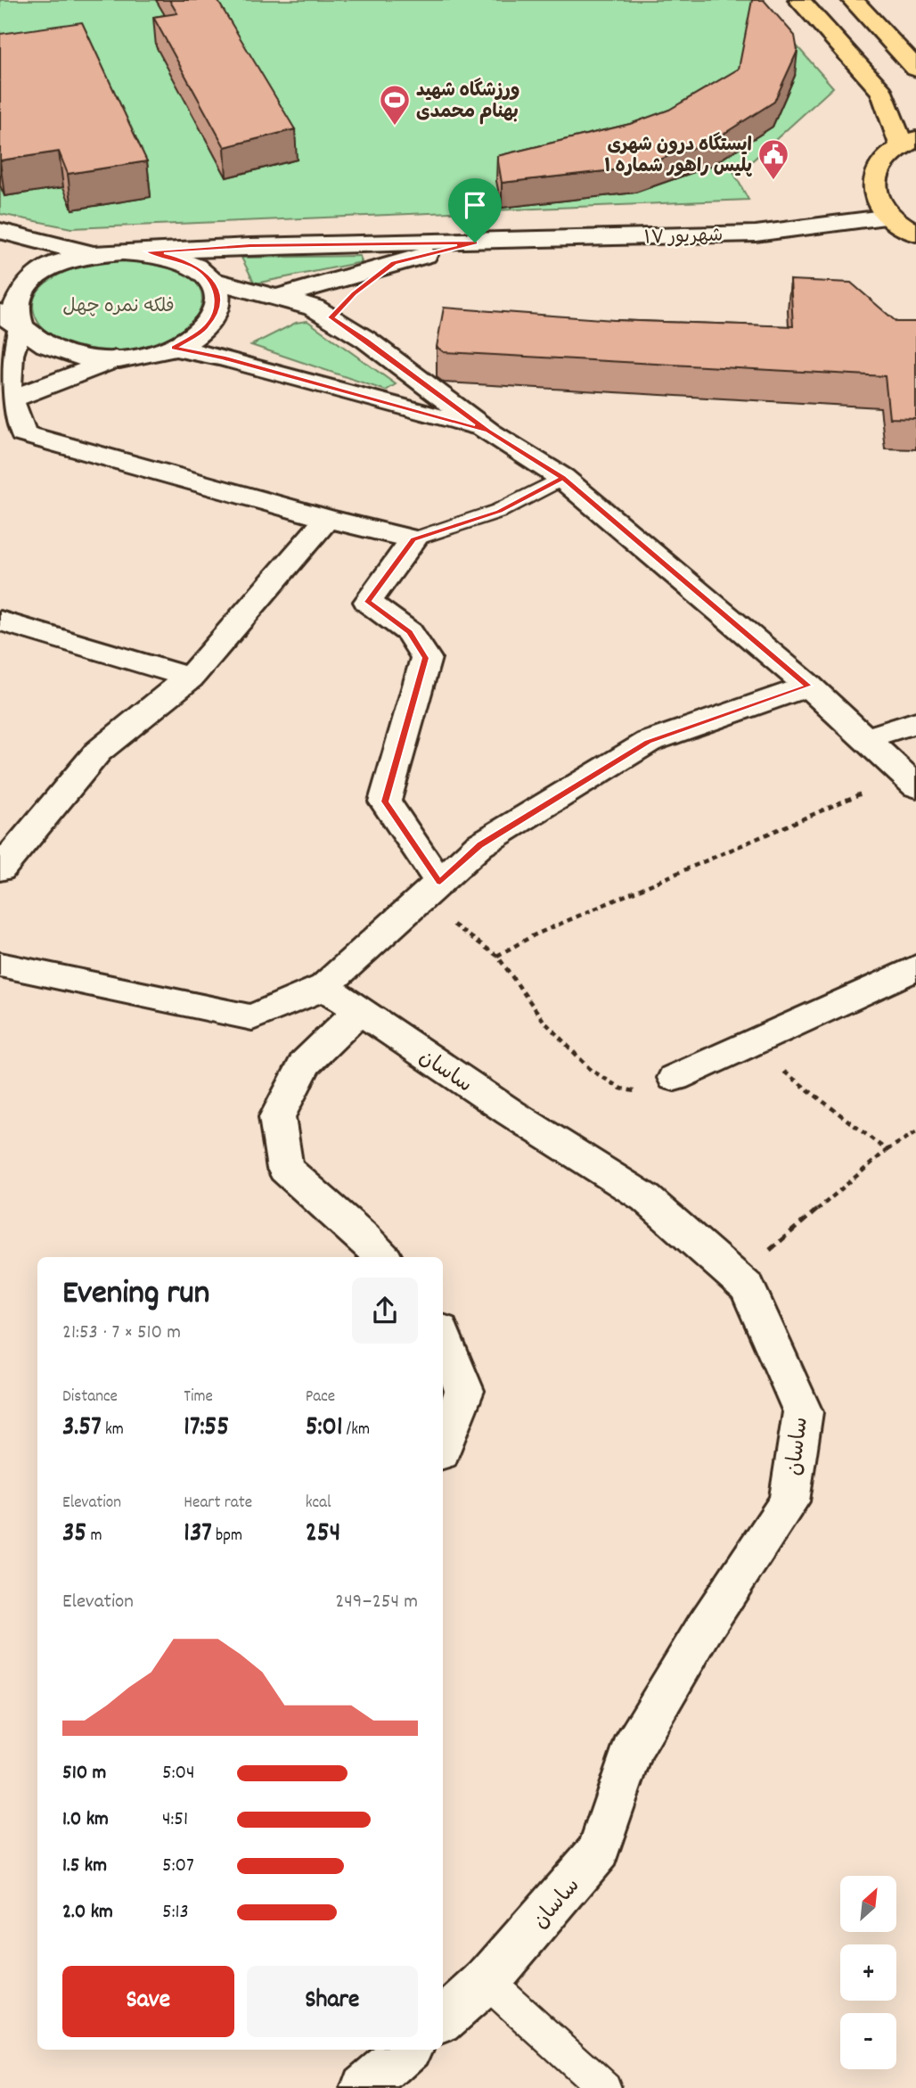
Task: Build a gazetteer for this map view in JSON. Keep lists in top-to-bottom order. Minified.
{"streets":{"street":["۱۷ شهریور","ساسان"]},"parks":["فلکه نمره چهل"],"places":{"sports":["ورزشگاه شهید بهنام محمدی"],"public building":["ایستگاه درون شهری پلیس راهور شماره ۱"]},"north":"top right","page":{"heading":["Evening run","21:53 · 7 × 510 m"],"stats":[["Distance","3.57 km"],["Time","17:55"],["Pace","5:01 /km"],["Elevation","35 m"],["Heart rate","137 bpm"],["kcal","254"]],"chart":["Elevation","249–254 m"],"list":[{"name":"510 m","note":"5:04"},{"name":"1.0 km","note":"4:51"},{"name":"1.5 km","note":"5:07"},{"name":"2.0 km","note":"5:13"}],"map_buttons":["+","−"],"buttons":["Save","Share"]}}
